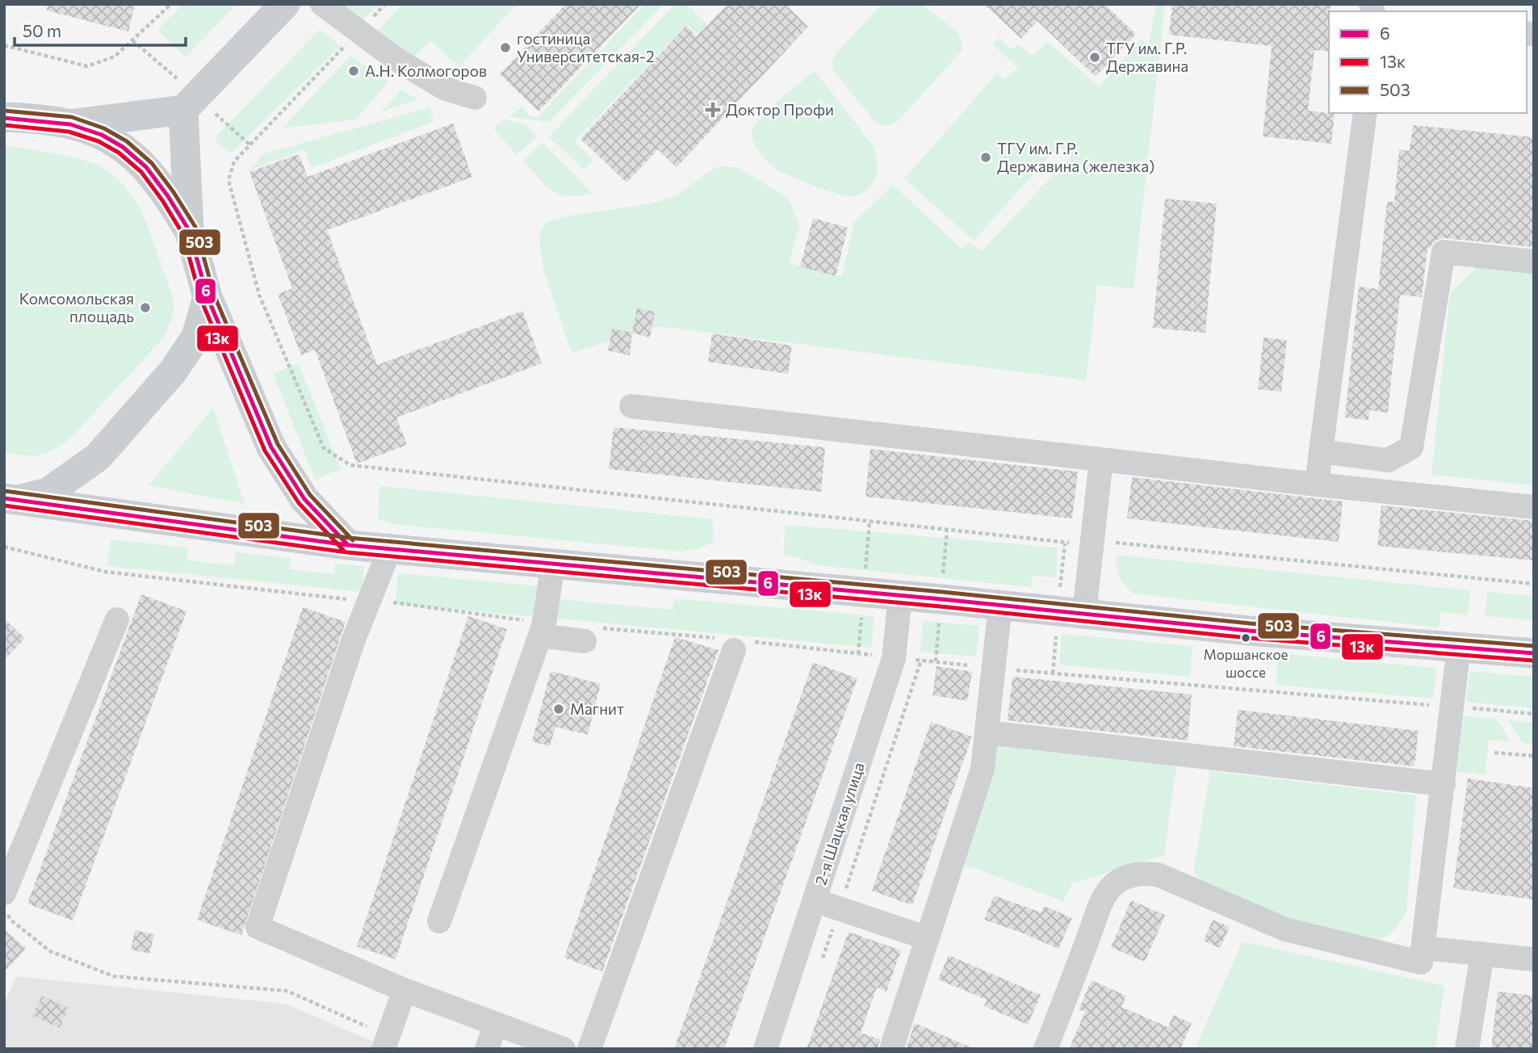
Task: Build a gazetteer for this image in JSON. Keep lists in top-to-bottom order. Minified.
{"streets":{"street":["2-я Шацкая улица"]},"places":{"other":["гостиница Университетская-2","ТГУ им. Г.Р. Державина","А.Н. Колмогоров","ТГУ им. Г.Р. Державина (железка)","Комсомольская площадь","Моршанское шоссе","Магнит"],"health":["Доктор Профи"]},"lines":["transit line 503","transit line 6","transit line 13к"],"legend":["6","13к","503"],"scale_bar":"50 m"}
